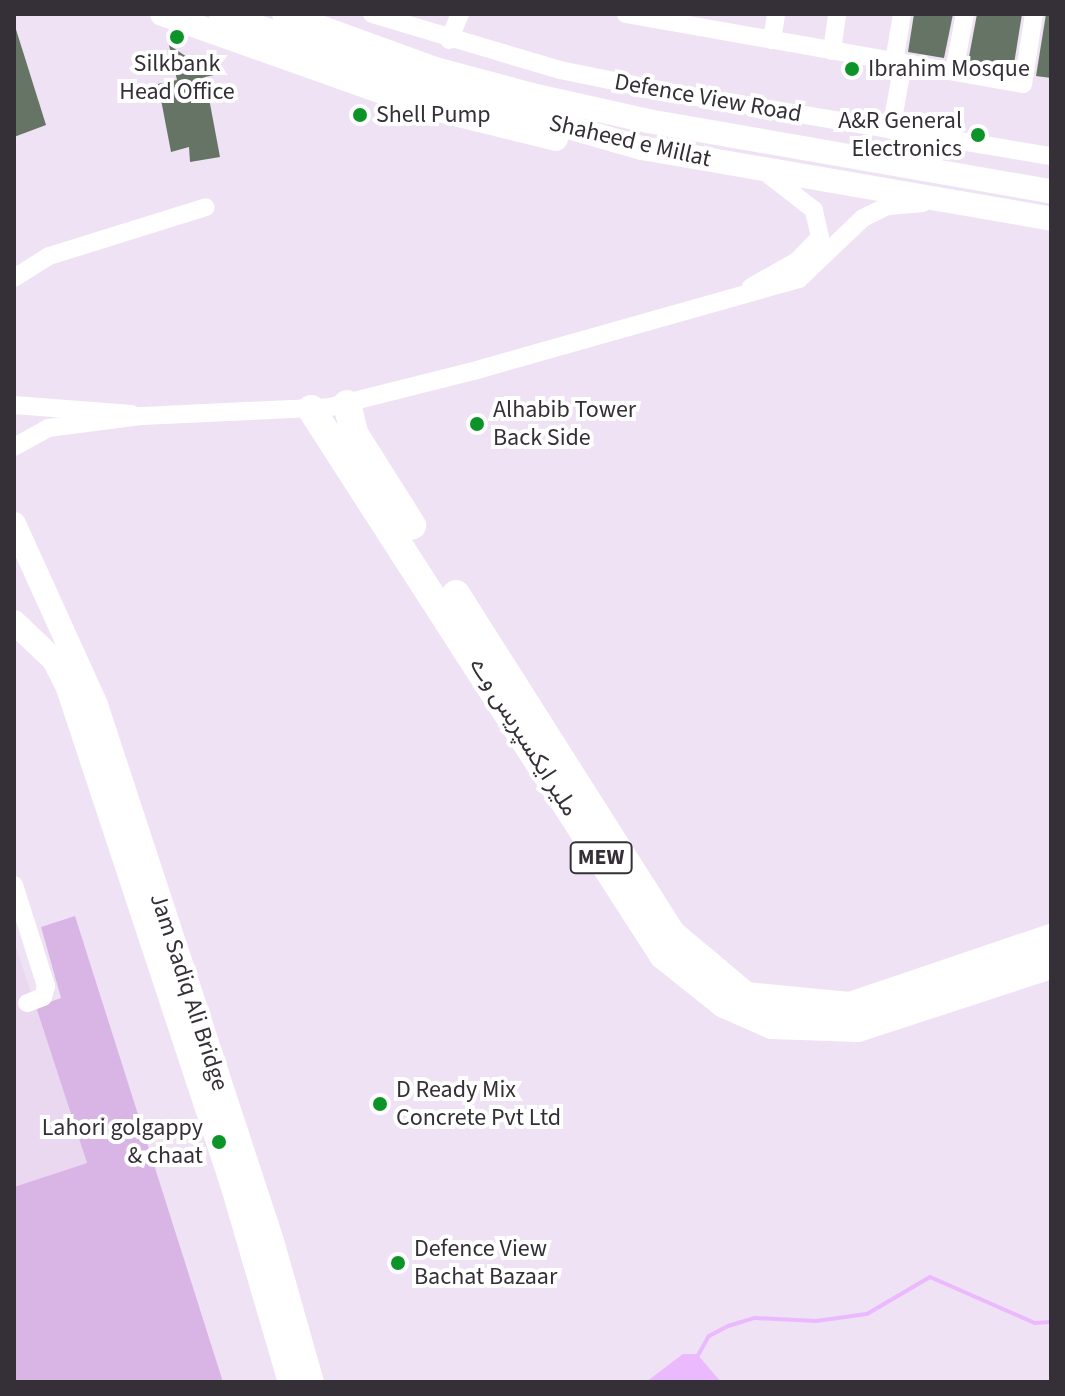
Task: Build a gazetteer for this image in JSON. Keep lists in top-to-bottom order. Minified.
{"streets":{"highway":["ملیر ایکسپریس وے","MEW"],"main road":["Shaheed e Millat","Jam Sadiq Ali Bridge"],"street":["Defence View Road"]},"places":["Silkbank Head Office","Ibrahim Mosque","Shell Pump","A&R General Electronics","Alhabib Tower Back Side","D Ready Mix Concrete Pvt Ltd","Lahori golgappy & chaat","Defence View Bachat Bazaar"]}
